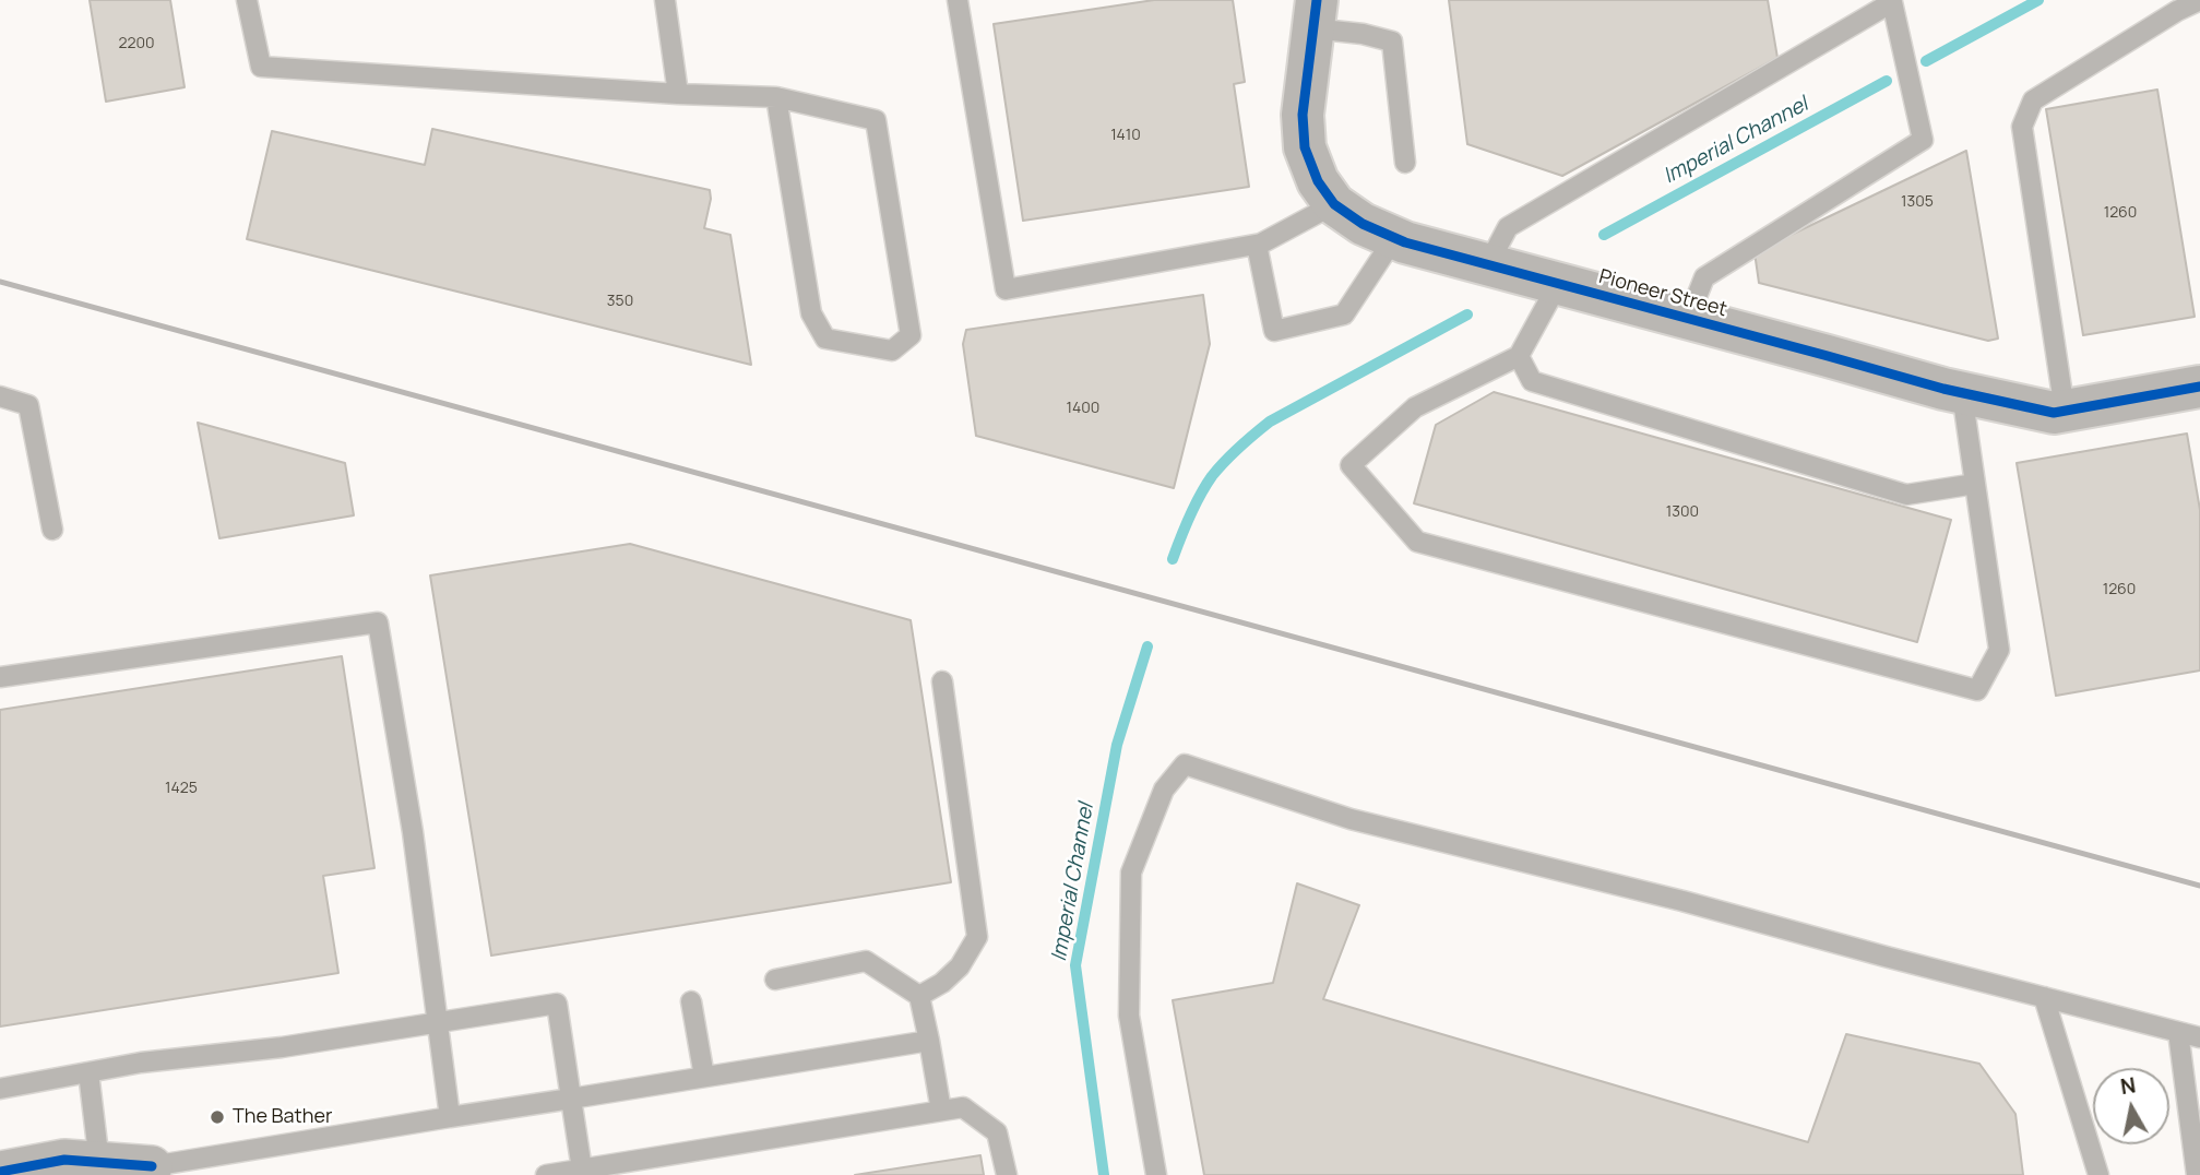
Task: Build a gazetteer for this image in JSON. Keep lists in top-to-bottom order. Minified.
{"streets":{"street":["Pioneer Street"]},"water":["Imperial Channel"],"places":["The Bather"],"house_numbers":["2200","1410","1305","1260","350","1400","1300","1260","1425"],"north":"top"}
